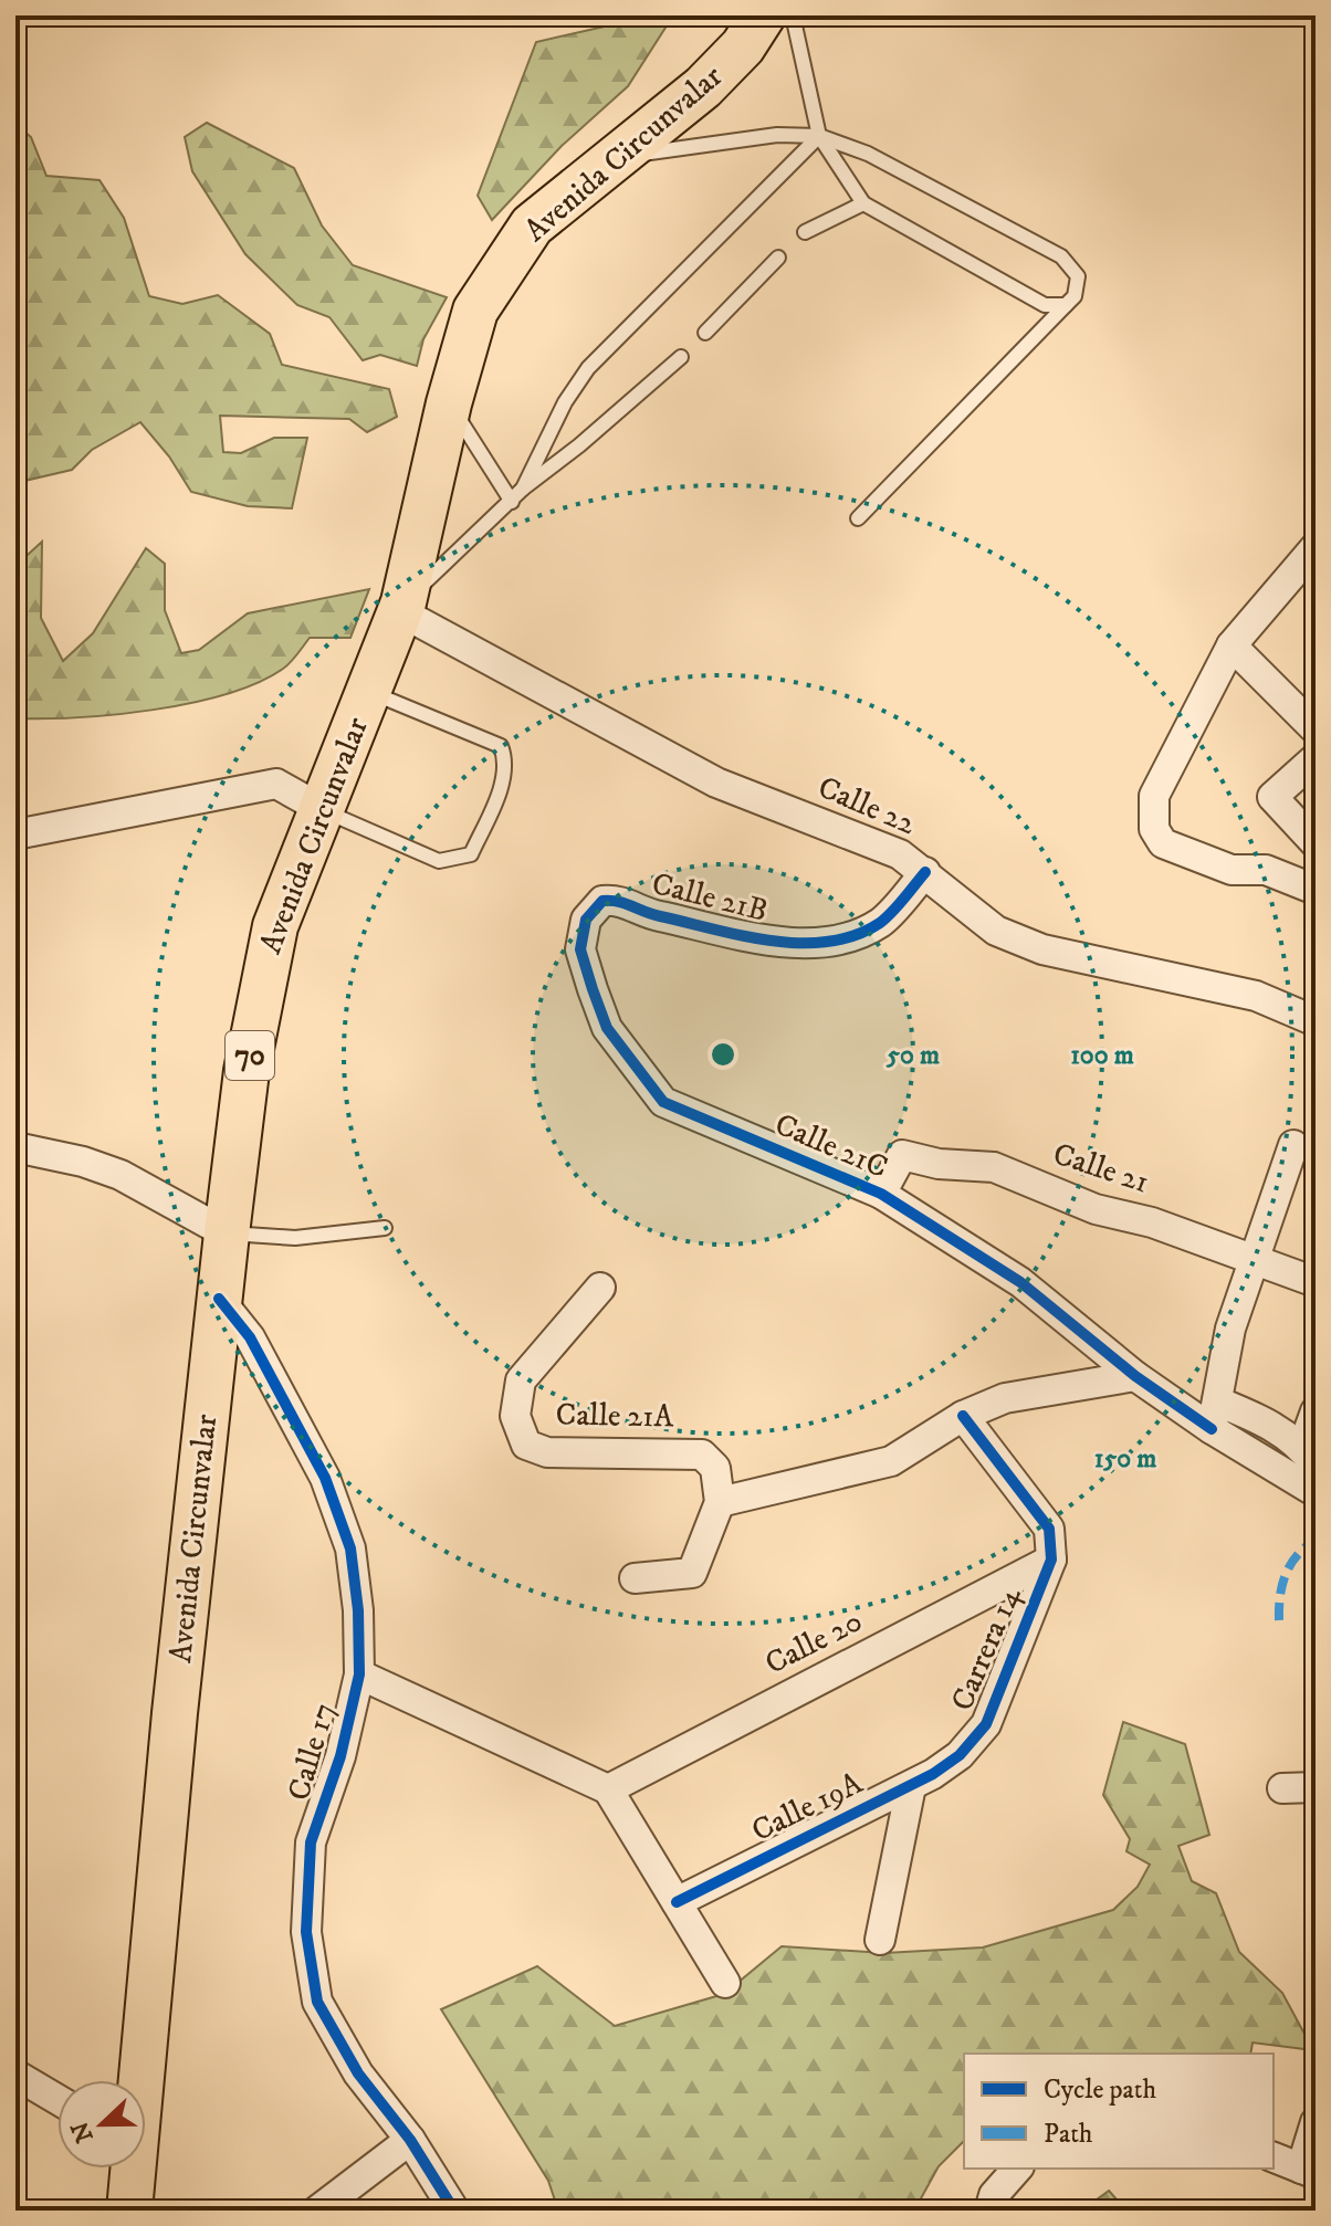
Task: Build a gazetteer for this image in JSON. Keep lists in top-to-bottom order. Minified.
{"streets":{"main road":["Avenida Circunvalar","70"],"street":["Calle 22","Calle 21B","Calle 21C","Calle 21","Calle 21A","Calle 20","Carrera 14","Calle 17","Calle 19A"]},"crossings":[["Avenida Circunvalar","Calle 22"],["Avenida Circunvalar","Calle 17"],["Calle 22","Calle 21B"],["Calle 21B","Calle 21C"],["Calle 21C","Calle 21"],["Calle 20","Carrera 14"],["Carrera 14","Calle 19A"]],"legend":["Cycle path","Path"],"north":"left","rings":["50 m","100 m","150 m"]}
